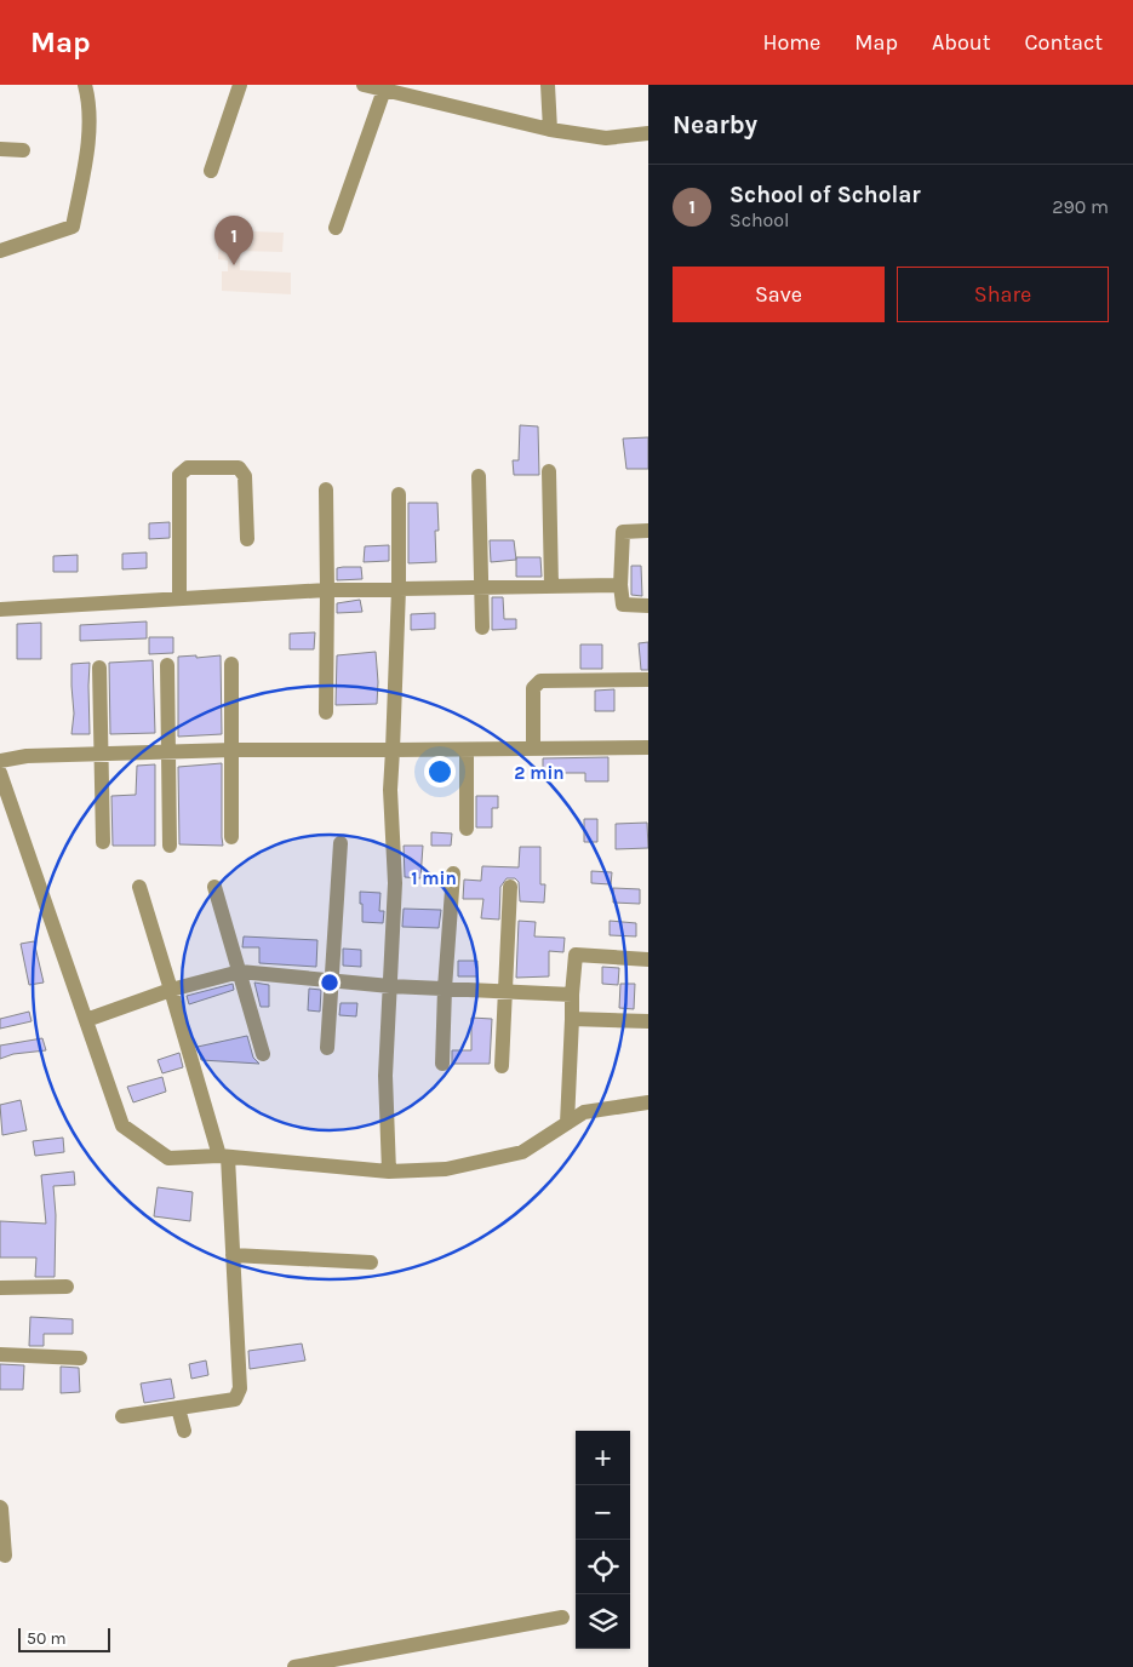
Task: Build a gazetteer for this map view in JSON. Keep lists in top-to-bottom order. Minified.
{"scale_bar":"50 m","page":{"header":"Map","nav":["Home","Map","About","Contact"],"heading":"Nearby","list":[{"mark":"1","name":"School of Scholar","note":"School","value":"290 m"}],"pins":"1","buttons":["Save","Share"],"map_buttons":["+","−"],"scale":"50 m"},"rings":["2 min","1 min"]}
